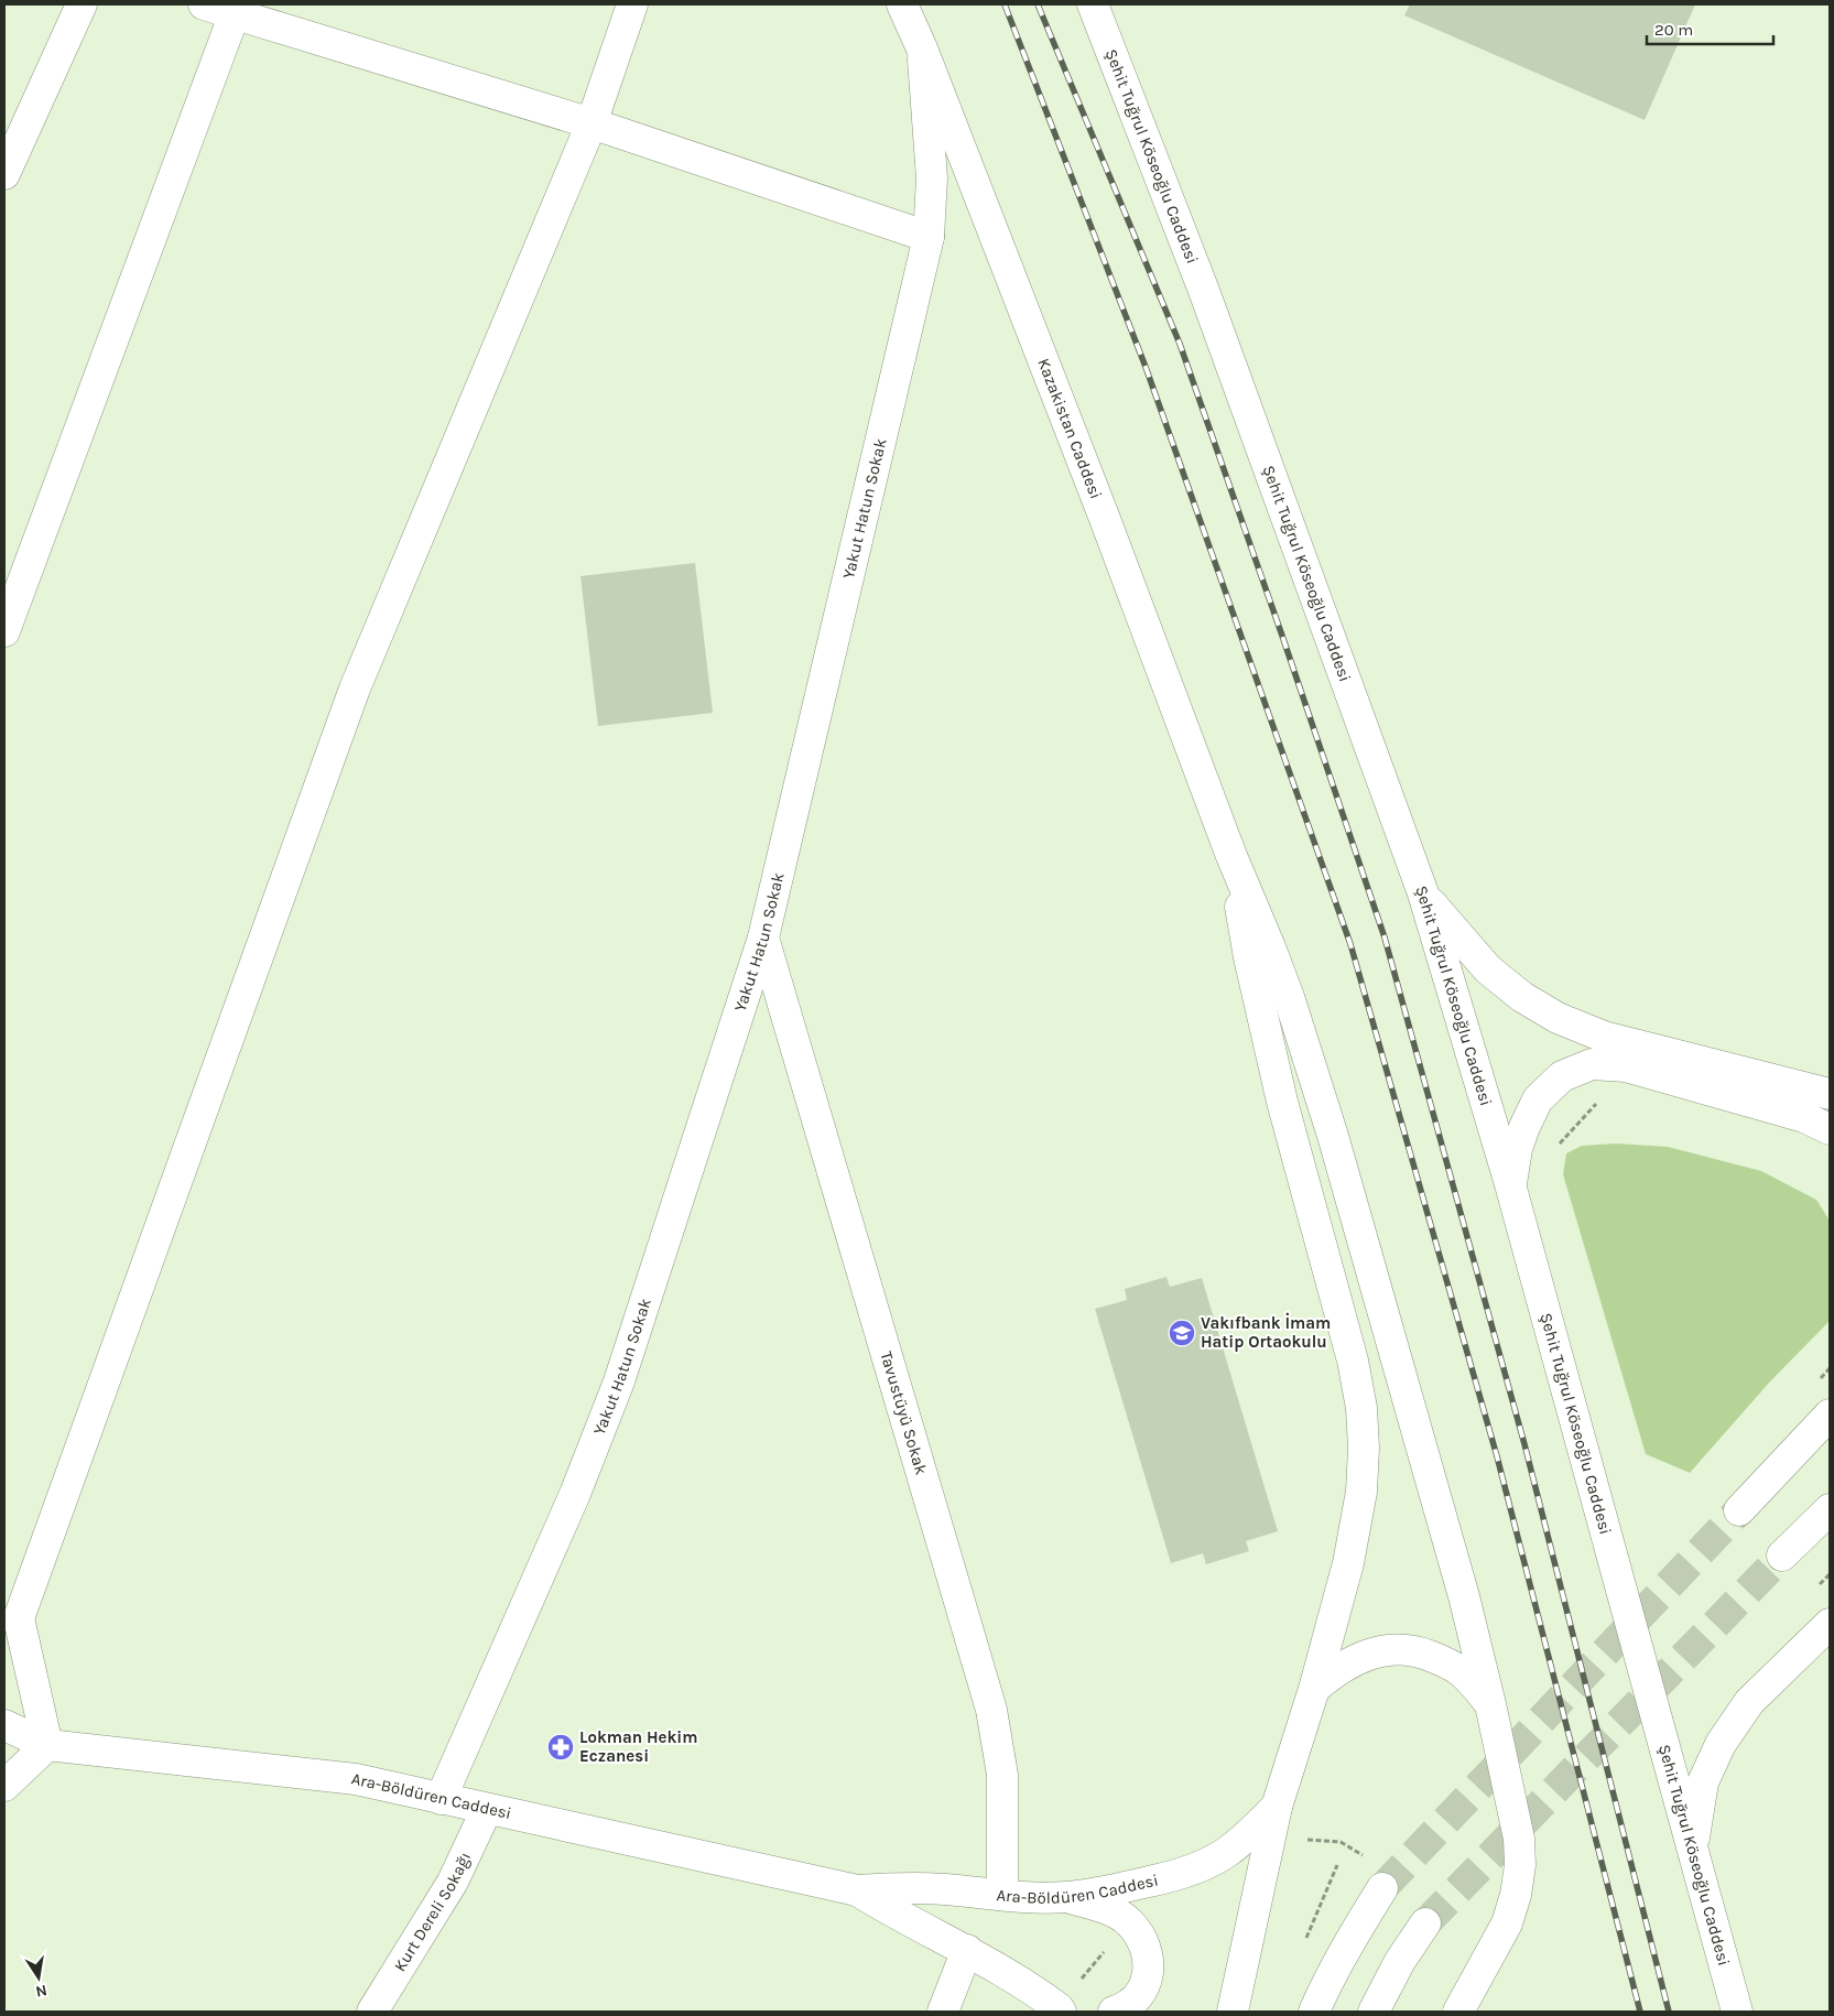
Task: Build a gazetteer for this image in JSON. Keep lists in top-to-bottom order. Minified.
{"streets":{"street":["Şehit Tuğrul Köseoğlu Caddesi","Kazakistan Caddesi","Yakut Hatun Sokak","Tavustüyü Sokak","Ara-Böldüren Caddesi","Kurt Dereli Sokağı"]},"crossings":[["Kazakistan Caddesi","Yakut Hatun Sokak"],["Yakut Hatun Sokak","Tavustüyü Sokak"],["Yakut Hatun Sokak","Ara-Böldüren Caddesi"],["Tavustüyü Sokak","Ara-Böldüren Caddesi"],["Ara-Böldüren Caddesi","Kurt Dereli Sokağı"]],"places":{"school or university":["Vakıfbank İmam Hatip Ortaokulu"],"pharmacy":["Lokman Hekim Eczanesi"]},"scale_bar":"20 m","north":"bottom"}
